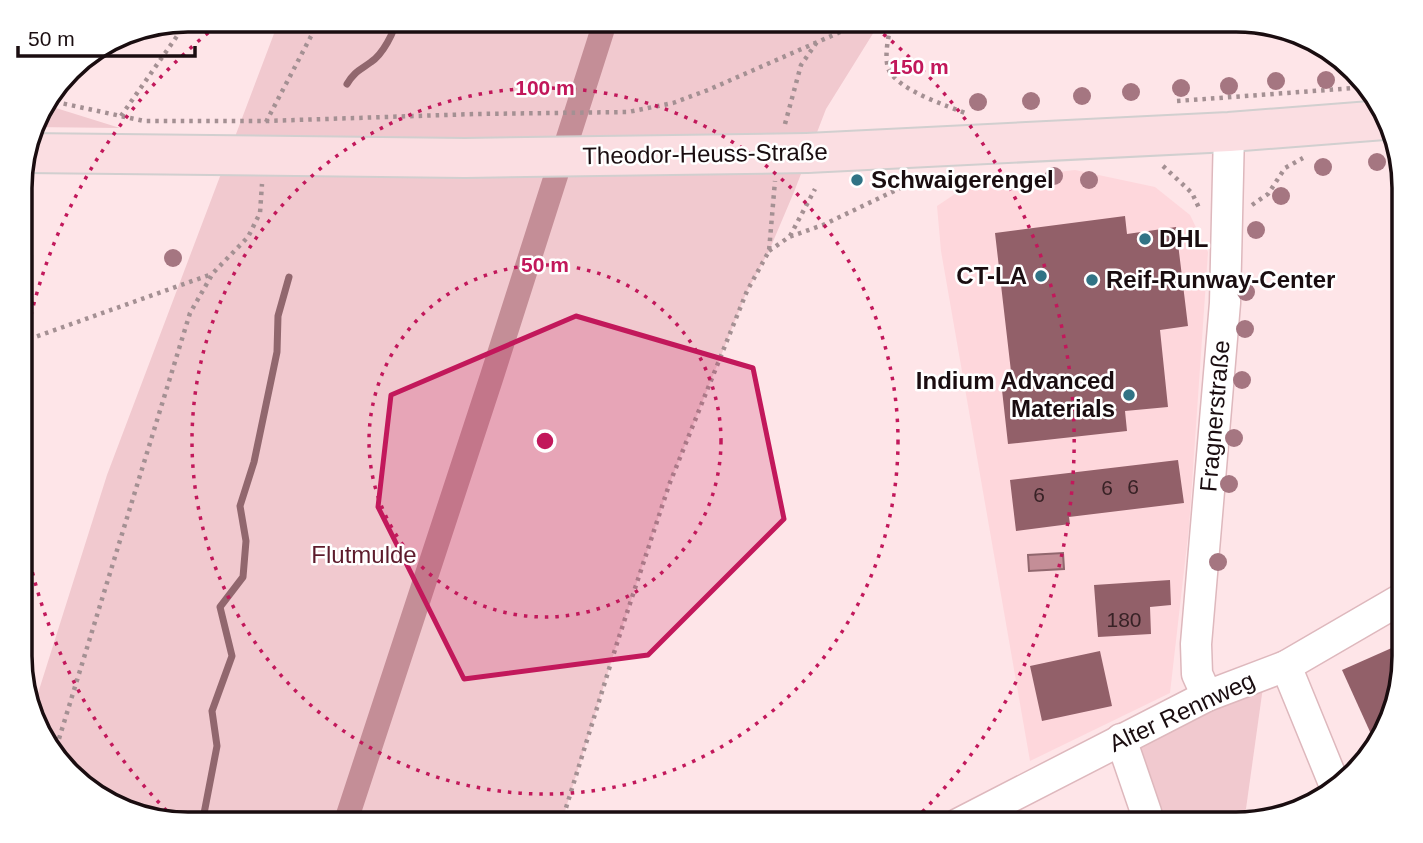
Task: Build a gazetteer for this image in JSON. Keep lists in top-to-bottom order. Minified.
{"streets":{"main road":["Theodor-Heuss-Straße"],"street":["Fragnerstraße","Alter Rennweg"]},"crossings":[["Theodor-Heuss-Straße","Fragnerstraße"],["Fragnerstraße","Alter Rennweg"]],"parks":["Flutmulde"],"places":["Schwaigerengel","DHL","CT-LA","Reif-Runway-Center","Indium Advanced Materials"],"house_numbers":["6","6","6","180"],"scale_bar":"50 m","rings":["150 m","100 m","50 m"]}
